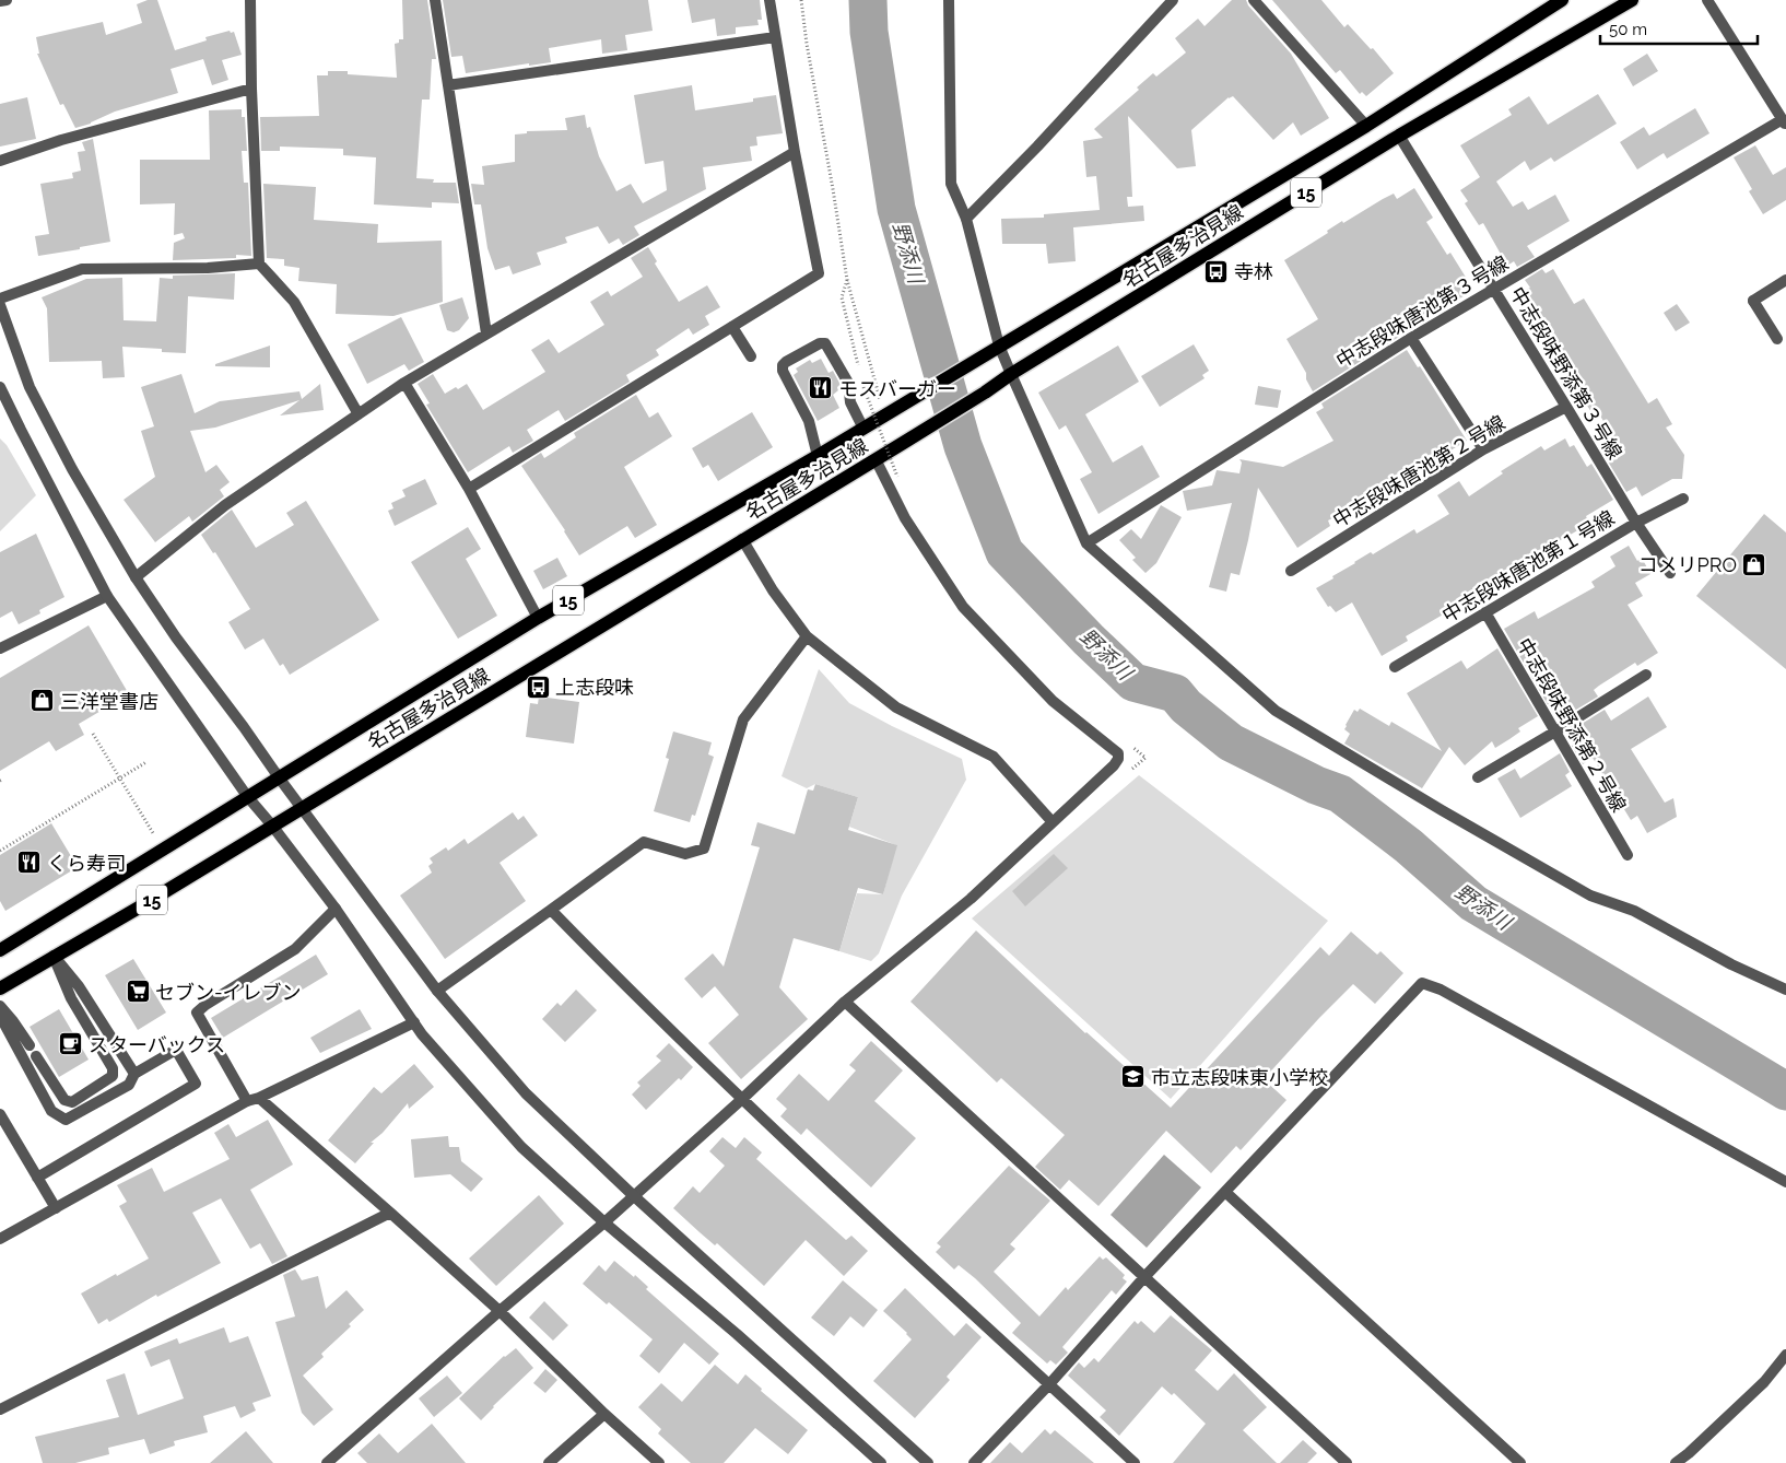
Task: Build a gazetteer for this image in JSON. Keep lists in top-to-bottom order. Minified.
{"streets":{"main road":["15","名古屋多治見線"],"street":["中志段味唐池第３号線","中志段味野添第３号線","中志段味唐池第２号線","中志段味唐池第１号線","中志段味野添第２号線"]},"crossings":[["名古屋多治見線","中志段味野添第３号線"],["中志段味唐池第３号線","中志段味野添第３号線"],["中志段味野添第３号線","中志段味唐池第２号線"],["中志段味野添第３号線","中志段味唐池第１号線"],["中志段味唐池第１号線","中志段味野添第２号線"]],"water":["野添川"],"places":{"bus stop":["寺林","上志段味"],"restaurant":["モスバーガー","くら寿司"],"shop":["コメリPRO","三洋堂書店"],"supermarket":["セブン-イレブン"],"cafe":["スターバックス"],"school or university":["市立志段味東小学校"]},"scale_bar":"50 m"}
